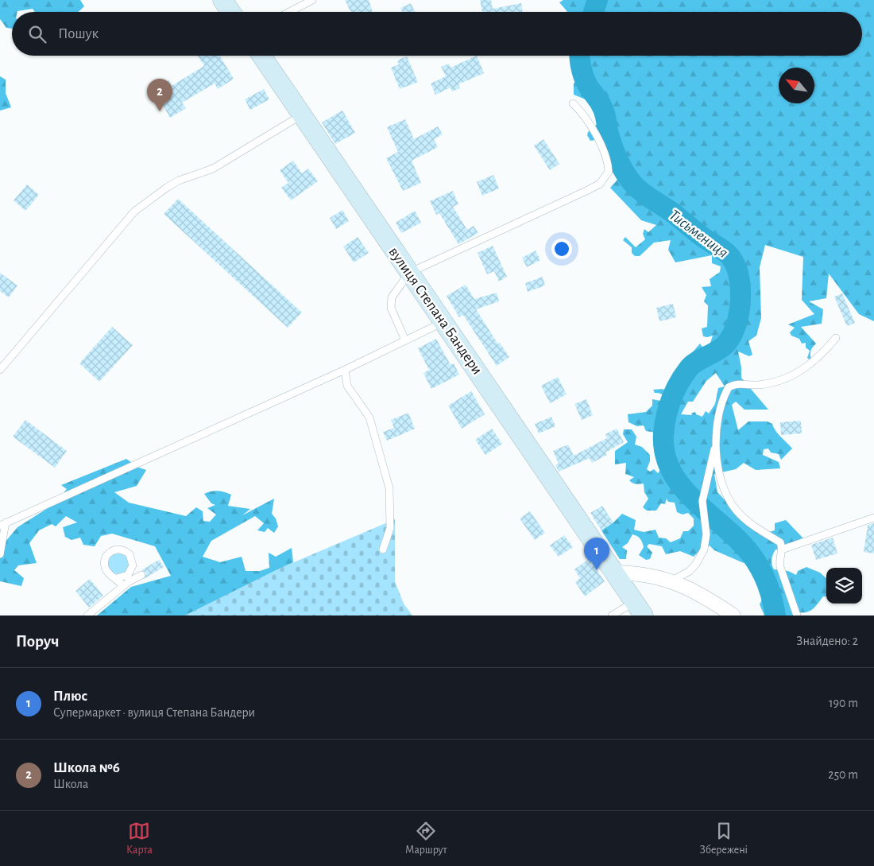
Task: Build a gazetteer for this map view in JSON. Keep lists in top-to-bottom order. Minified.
{"streets":{"main road":["вулиця Степана Бандери"]},"water":["Тисьмениця"],"north":"top left","page":{"search":"Пошук","pins":["2","1"],"heading":["Поруч","Знайдено: 2"],"list":[{"mark":"1","name":"Плюс","note":"Супермаркет · вулиця Степана Бандери","value":"190 m"},{"mark":"2","name":"Школа №6","note":"Школа","value":"250 m"}],"nav":["Карта","Маршрут","Збережені"]}}
